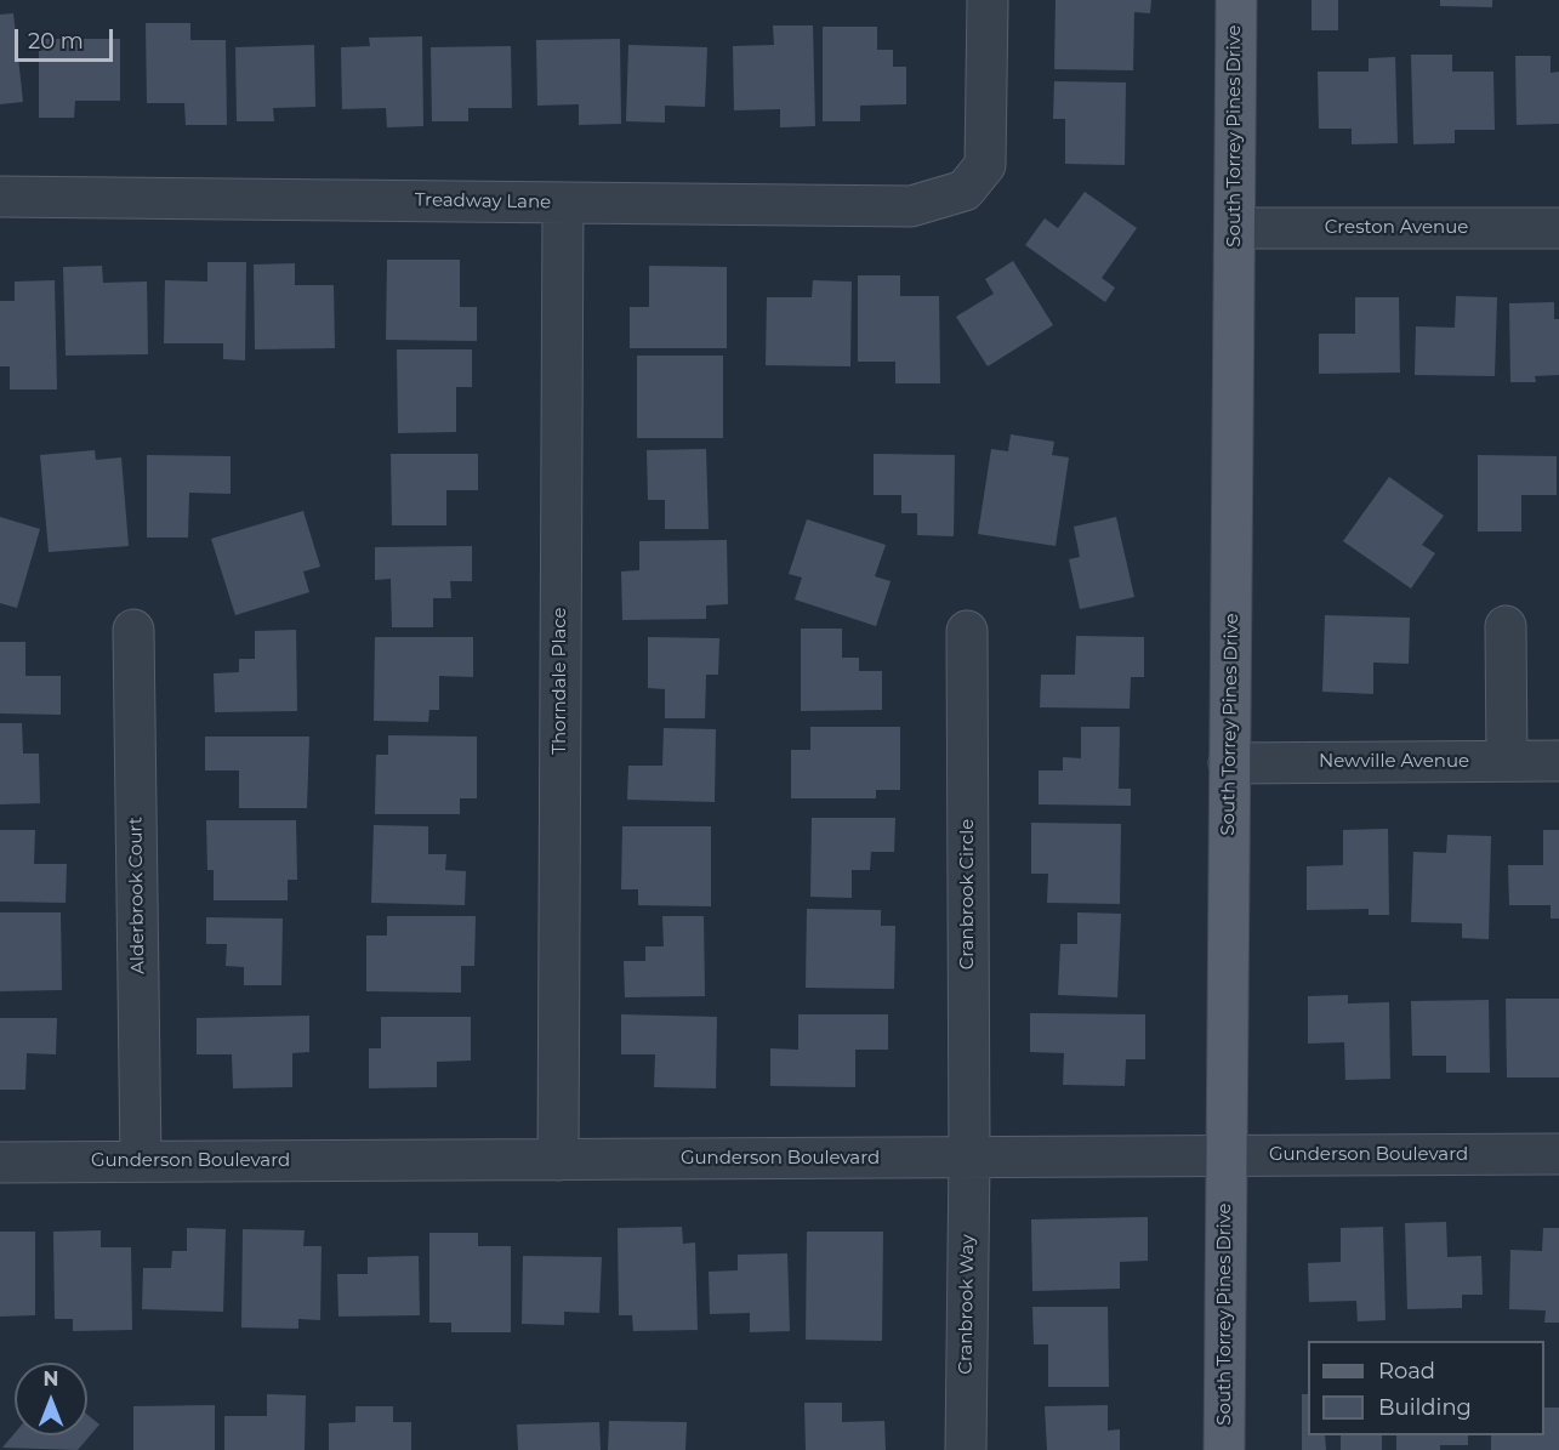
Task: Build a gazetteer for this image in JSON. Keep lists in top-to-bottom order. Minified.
{"streets":{"main road":["South Torrey Pines Drive"],"street":["Treadway Lane","Creston Avenue","Thorndale Place","Newville Avenue","Cranbrook Circle","Alderbrook Court","Gunderson Boulevard","Cranbrook Way"]},"crossings":[["South Torrey Pines Drive","Creston Avenue"],["South Torrey Pines Drive","Newville Avenue"],["South Torrey Pines Drive","Gunderson Boulevard"],["Treadway Lane","Thorndale Place"],["Thorndale Place","Gunderson Boulevard"],["Cranbrook Circle","Gunderson Boulevard"],["Cranbrook Circle","Cranbrook Way"],["Alderbrook Court","Gunderson Boulevard"],["Gunderson Boulevard","Cranbrook Way"]],"legend":["Road","Building"],"scale_bar":"20 m","north":"top"}
